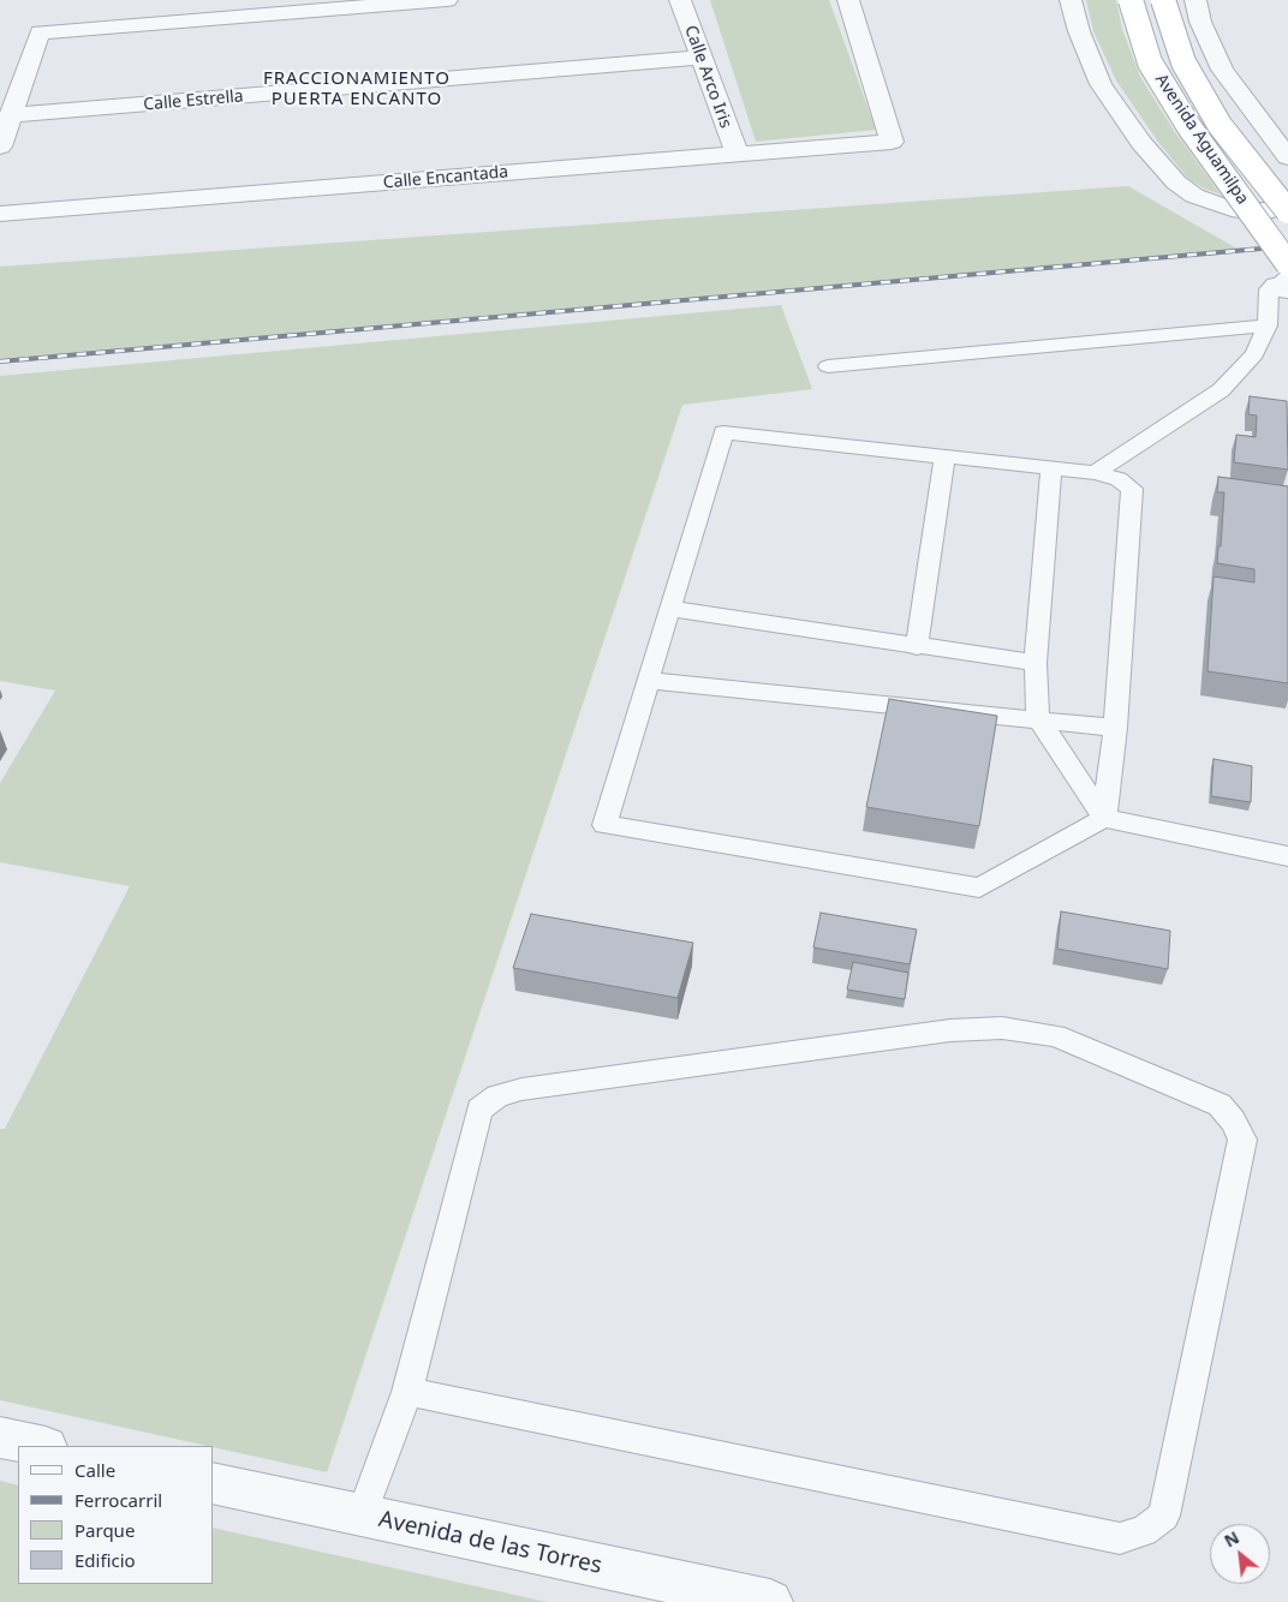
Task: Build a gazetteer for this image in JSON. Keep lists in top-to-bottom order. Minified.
{"streets":{"main road":["Avenida Aguamilpa"],"street":["Calle Arco Iris","Calle Estrella","Calle Encantada","Avenida de las Torres"]},"crossings":[["Calle Arco Iris","Calle Estrella"],["Calle Arco Iris","Calle Encantada"]],"districts":["FRACCIONAMIENTO PUERTA ENCANTO"],"legend":["Calle","Ferrocarril","Parque","Edificio"],"north":"top left"}
